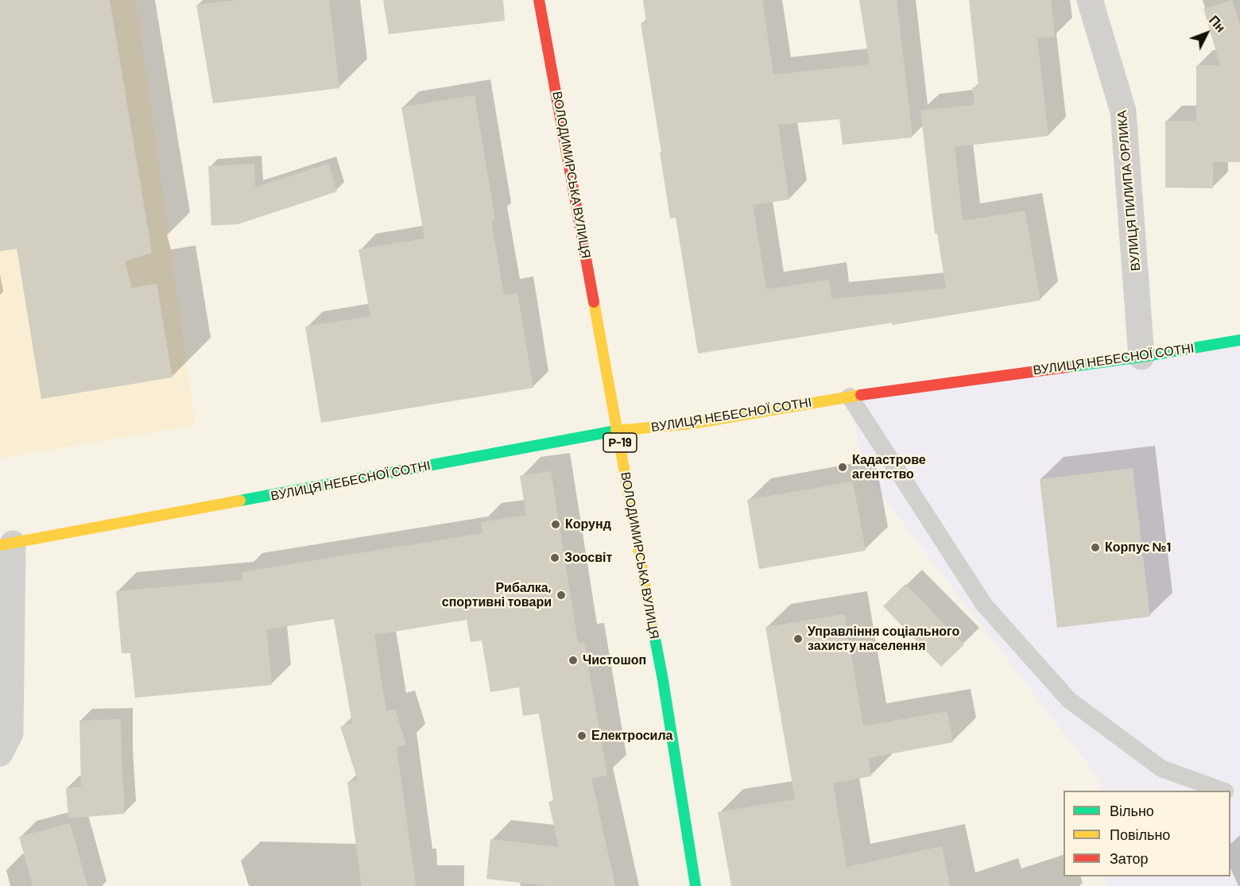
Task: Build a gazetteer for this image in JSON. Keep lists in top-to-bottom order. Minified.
{"streets":{"street":["ВОЛОДИМИРСЬКА ВУЛИЦЯ","ВУЛИЦЯ ПИЛИПА ОРЛИКА","ВУЛИЦЯ НЕБЕСНОЇ СОТНІ","Р-19"]},"crossings":[["ВОЛОДИМИРСЬКА ВУЛИЦЯ","ВУЛИЦЯ НЕБЕСНОЇ СОТНІ"],["ВУЛИЦЯ ПИЛИПА ОРЛИКА","ВУЛИЦЯ НЕБЕСНОЇ СОТНІ"]],"places":["Кадастрове агентство","Корунд","Корпус №1","Зоосвіт","Рибалка, спортивні товари","Управління соціального захисту населення","Чистошоп","Електросила"],"legend":["Вільно","Повільно","Затор"],"north":"top right"}
